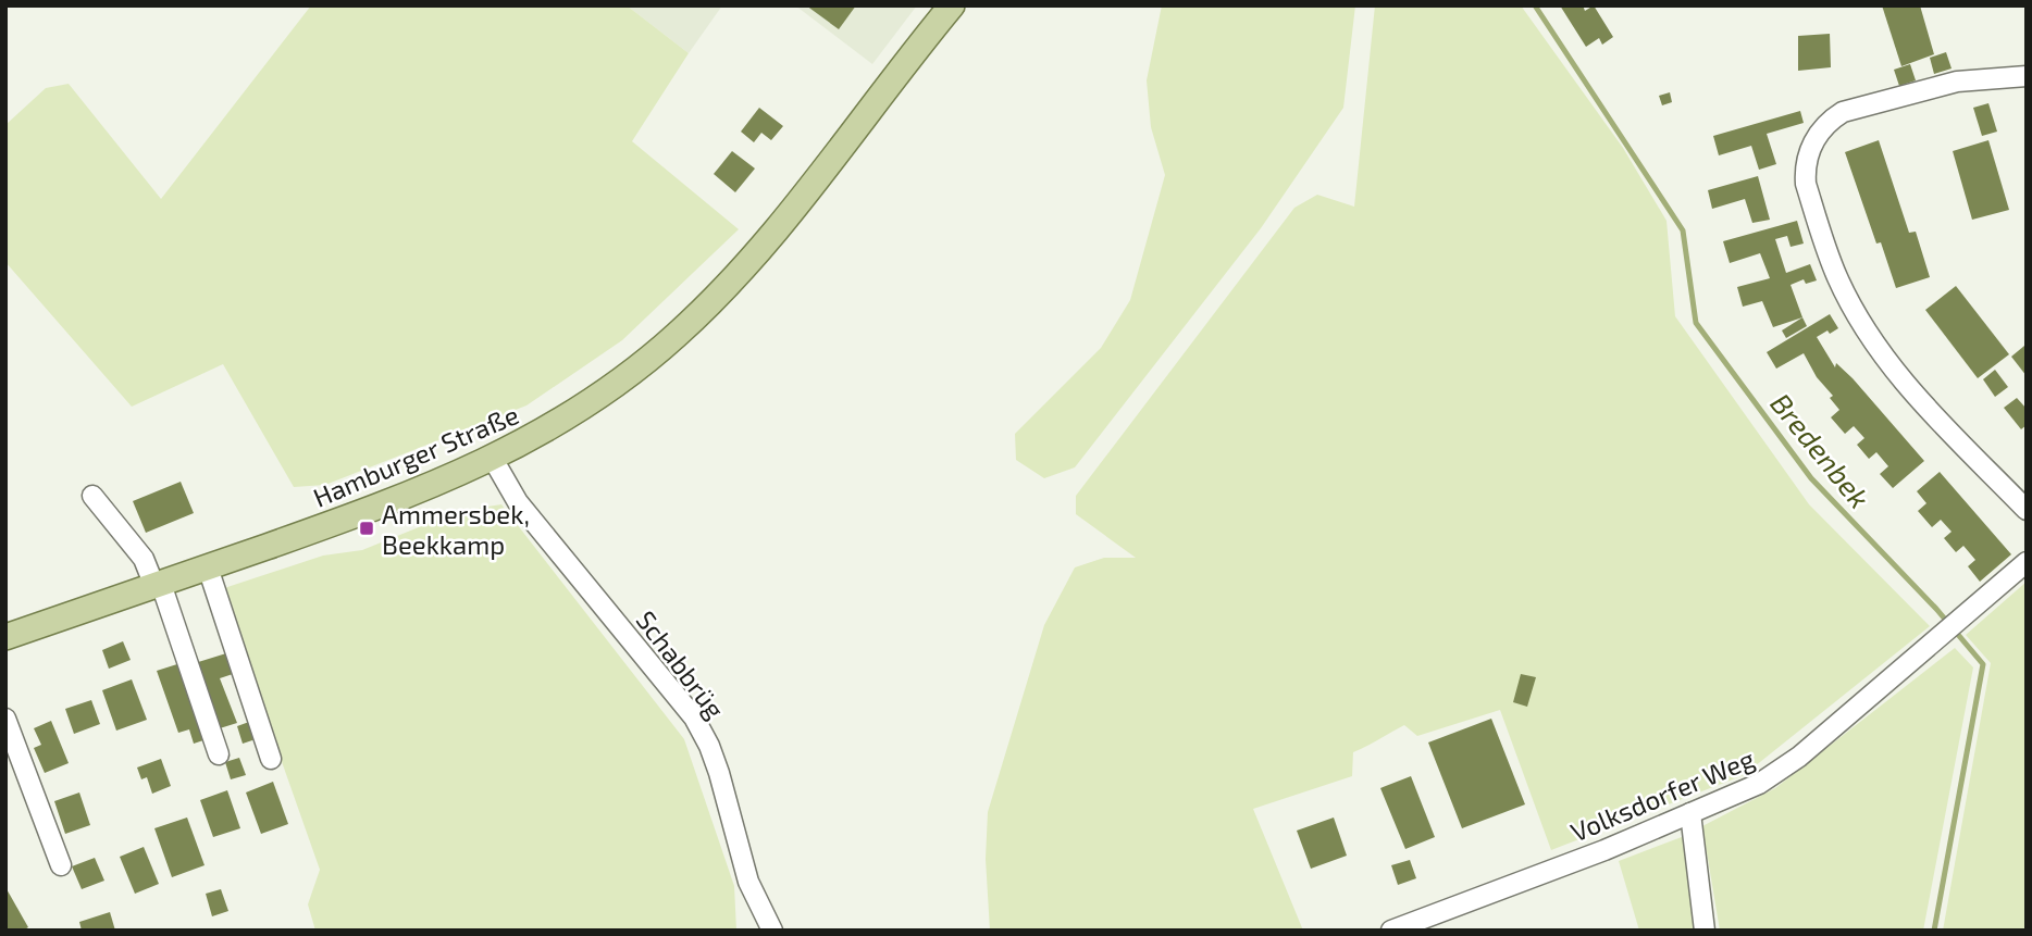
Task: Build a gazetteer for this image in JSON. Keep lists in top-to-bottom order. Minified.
{"streets":{"main road":["Hamburger Straße"],"street":["Schabbrüg","Volksdorfer Weg"]},"crossings":[["Hamburger Straße","Schabbrüg"]],"water":["Bredenbek"],"places":{"transit":["Ammersbek, Beekkamp"]}}
